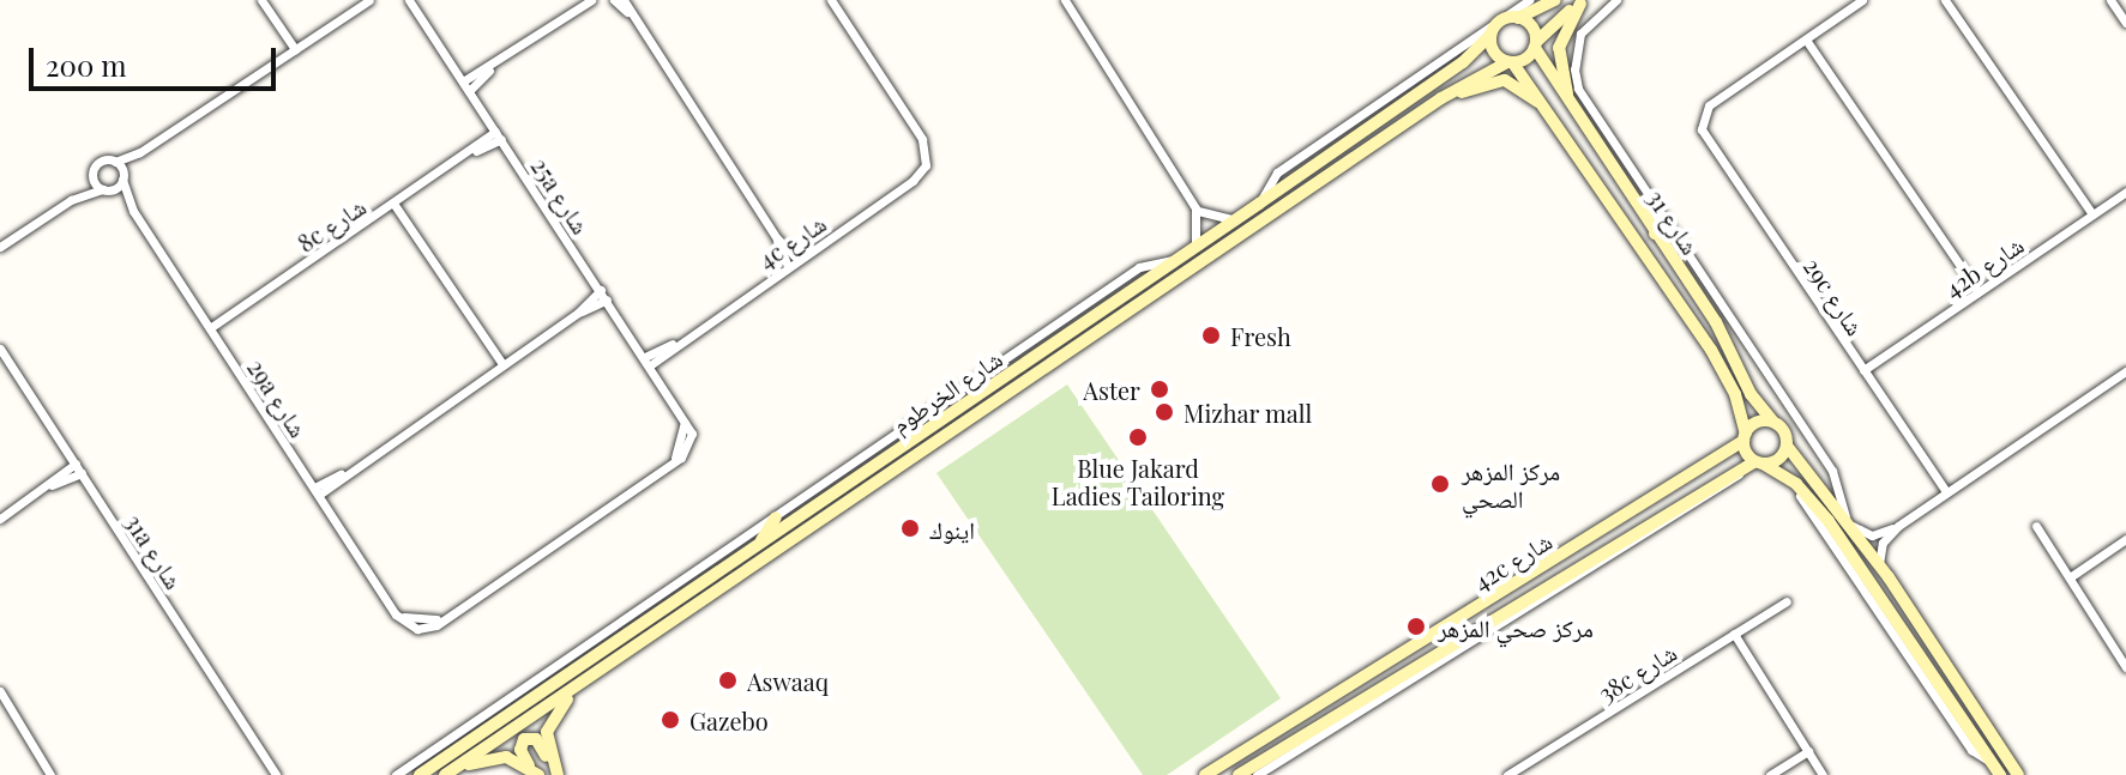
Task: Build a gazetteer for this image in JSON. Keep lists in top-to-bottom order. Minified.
{"streets":{"street":["25a شارع","شارع 31","8c شارع","4c شارع","42b شارع","29c شارع","شارع الخرطوم","29a شارع","31a شارع","42c شارع","38c شارع"]},"crossings":[["25a شارع","8c شارع"],["25a شارع","4c شارع"],["25a شارع","29a شارع"],["شارع 31","شارع الخرطوم"],["شارع 31","42c شارع"],["8c شارع","29a شارع"],["42b شارع","29c شارع"]],"places":["Fresh","Aster","Mizhar mall","Blue Jakard Ladies Tailoring","مركز المزهر الصحي","اينوك","مركز صحي المزهر","Aswaaq","Gazebo"],"scale_bar":"200 m"}
